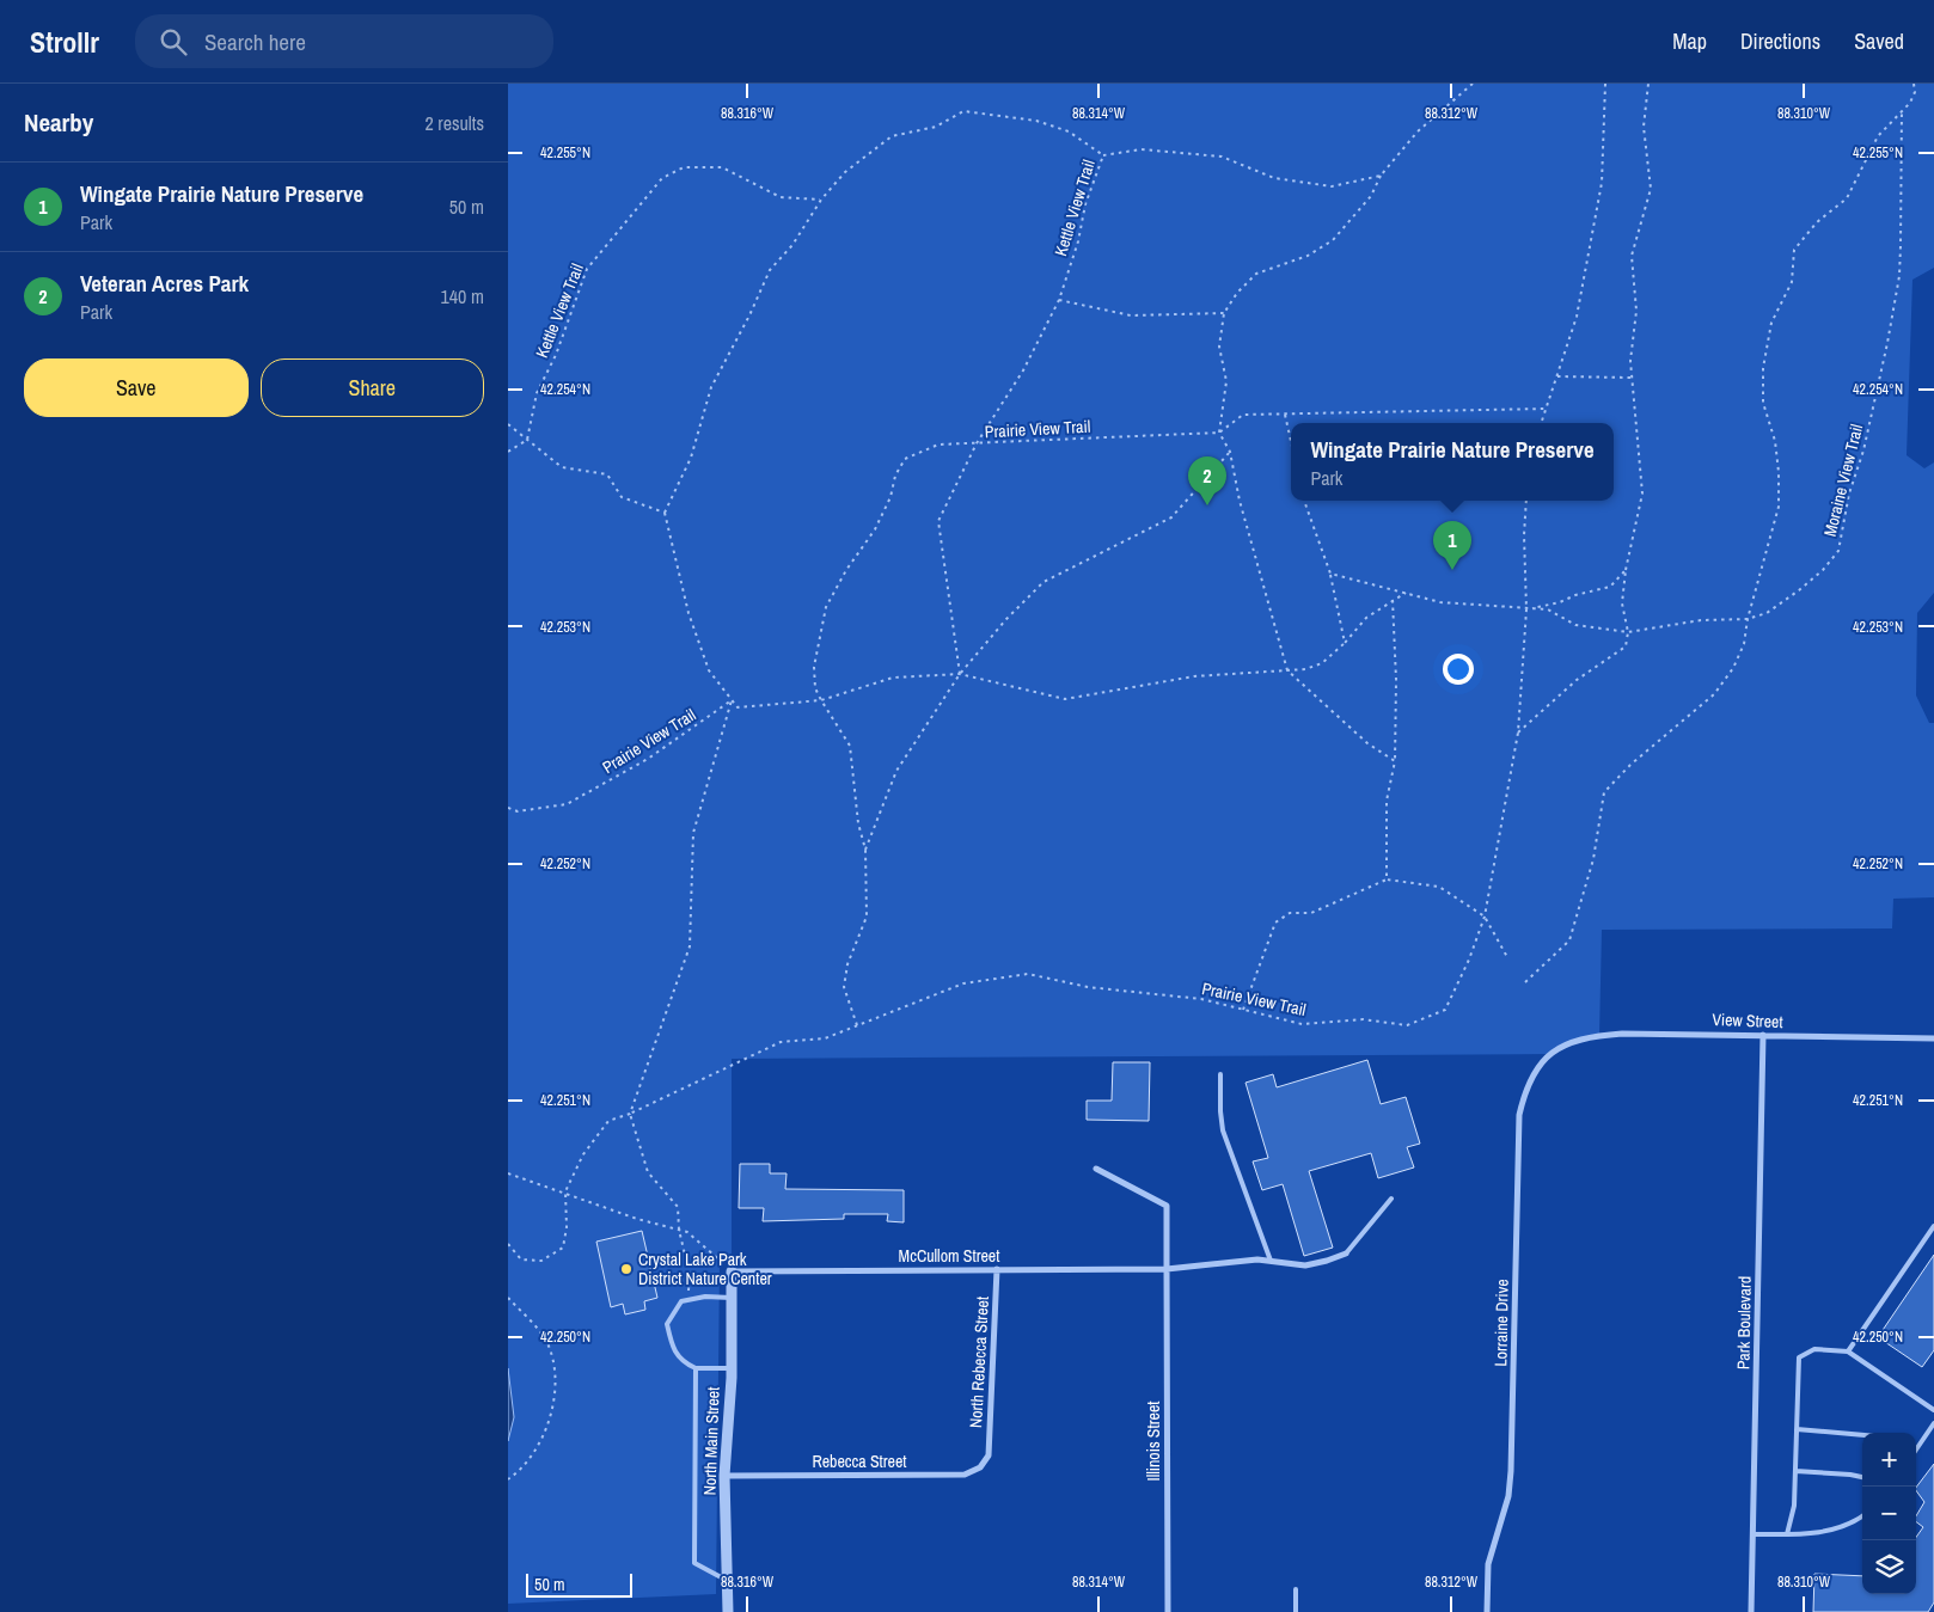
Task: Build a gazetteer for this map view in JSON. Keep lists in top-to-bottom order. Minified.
{"streets":{"street":["View Street","McCullom Street","Lorraine Drive","Park Boulevard","North Rebecca Street","North Main Street","Illinois Street","Rebecca Street"],"path":["Kettle View Trail","Prairie View Trail","Moraine View Trail"]},"crossings":[["Kettle View Trail","Prairie View Trail"],["Prairie View Trail","Moraine View Trail"],["View Street","Lorraine Drive"],["View Street","Park Boulevard"],["McCullom Street","North Rebecca Street"],["McCullom Street","North Main Street"],["McCullom Street","Illinois Street"],["North Rebecca Street","Rebecca Street"],["North Main Street","Rebecca Street"]],"places":["Crystal Lake Park District Nature Center"],"scale_bar":"50 m","page":{"header":"Strollr","search":"Search here","nav":["Map","Directions","Saved"],"heading":["Nearby","2 results"],"list":[{"mark":"1","name":"Wingate Prairie Nature Preserve","note":"Park","value":"50 m"},{"mark":"2","name":"Veteran Acres Park","note":"Park","value":"140 m"}],"buttons":["Save","Share"],"popup":["Wingate Prairie Nature Preserve","Park"],"pins":["2","1"],"map_buttons":["+","−"],"scale":"50 m"},"coordinates":["88.316°W","88.314°W","88.312°W","88.310°W","42.255°N","42.254°N","42.253°N","42.252°N","42.251°N","42.250°N"]}
